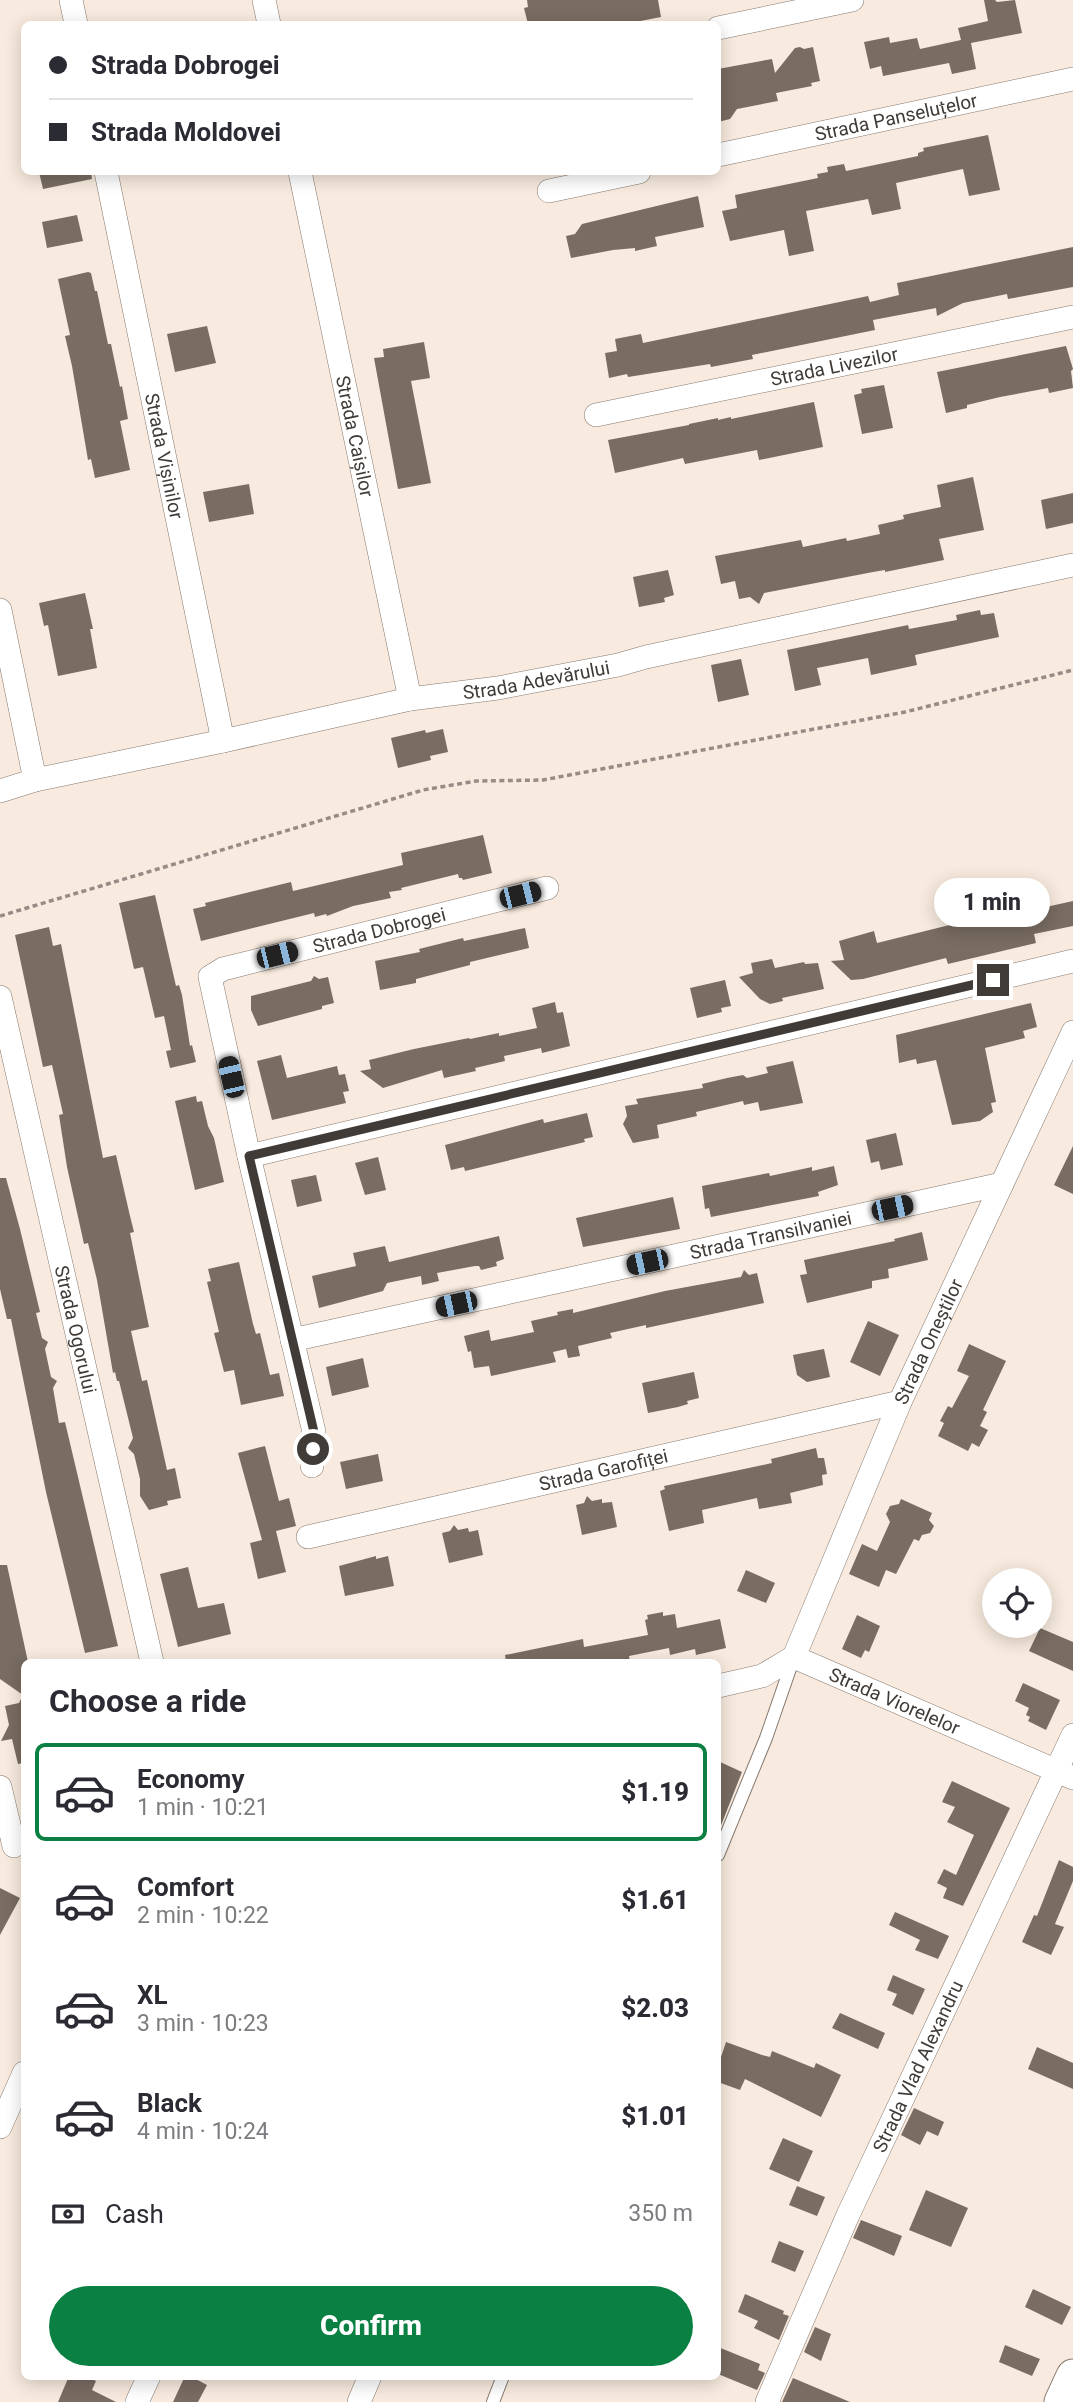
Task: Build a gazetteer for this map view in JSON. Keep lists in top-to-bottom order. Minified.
{"streets":{"street":["Strada Panseluțelor","Strada Livezilor","Strada Caișilor","Strada Vișinilor","Strada Adevărului","Strada Dobrogei","Strada Transilvaniei","Strada Ogorului","Strada Oneștilor","Strada Garofiței","Strada Viorelelor","Strada Vlad Alexandru"]},"crossings":[["Strada Caișilor","Strada Adevărului"],["Strada Vișinilor","Strada Adevărului"],["Strada Dobrogei","Strada Transilvaniei"],["Strada Transilvaniei","Strada Oneștilor"],["Strada Oneștilor","Strada Garofiței"],["Strada Oneștilor","Strada Viorelelor"],["Strada Viorelelor","Strada Vlad Alexandru"]],"page":{"banner":["Strada Dobrogei","Strada Moldovei"],"bubble":"1 min","heading":"Choose a ride","list":[{"name":"Economy","note":"1 min · 10:21","value":"$1.19"},{"name":"Comfort","note":"2 min · 10:22","value":"$1.61"},{"name":"XL","note":"3 min · 10:23","value":"$2.03"},{"name":"Black","note":"4 min · 10:24","value":"$1.01"}],"pay":["Cash","350 m"],"buttons":"Confirm"}}
